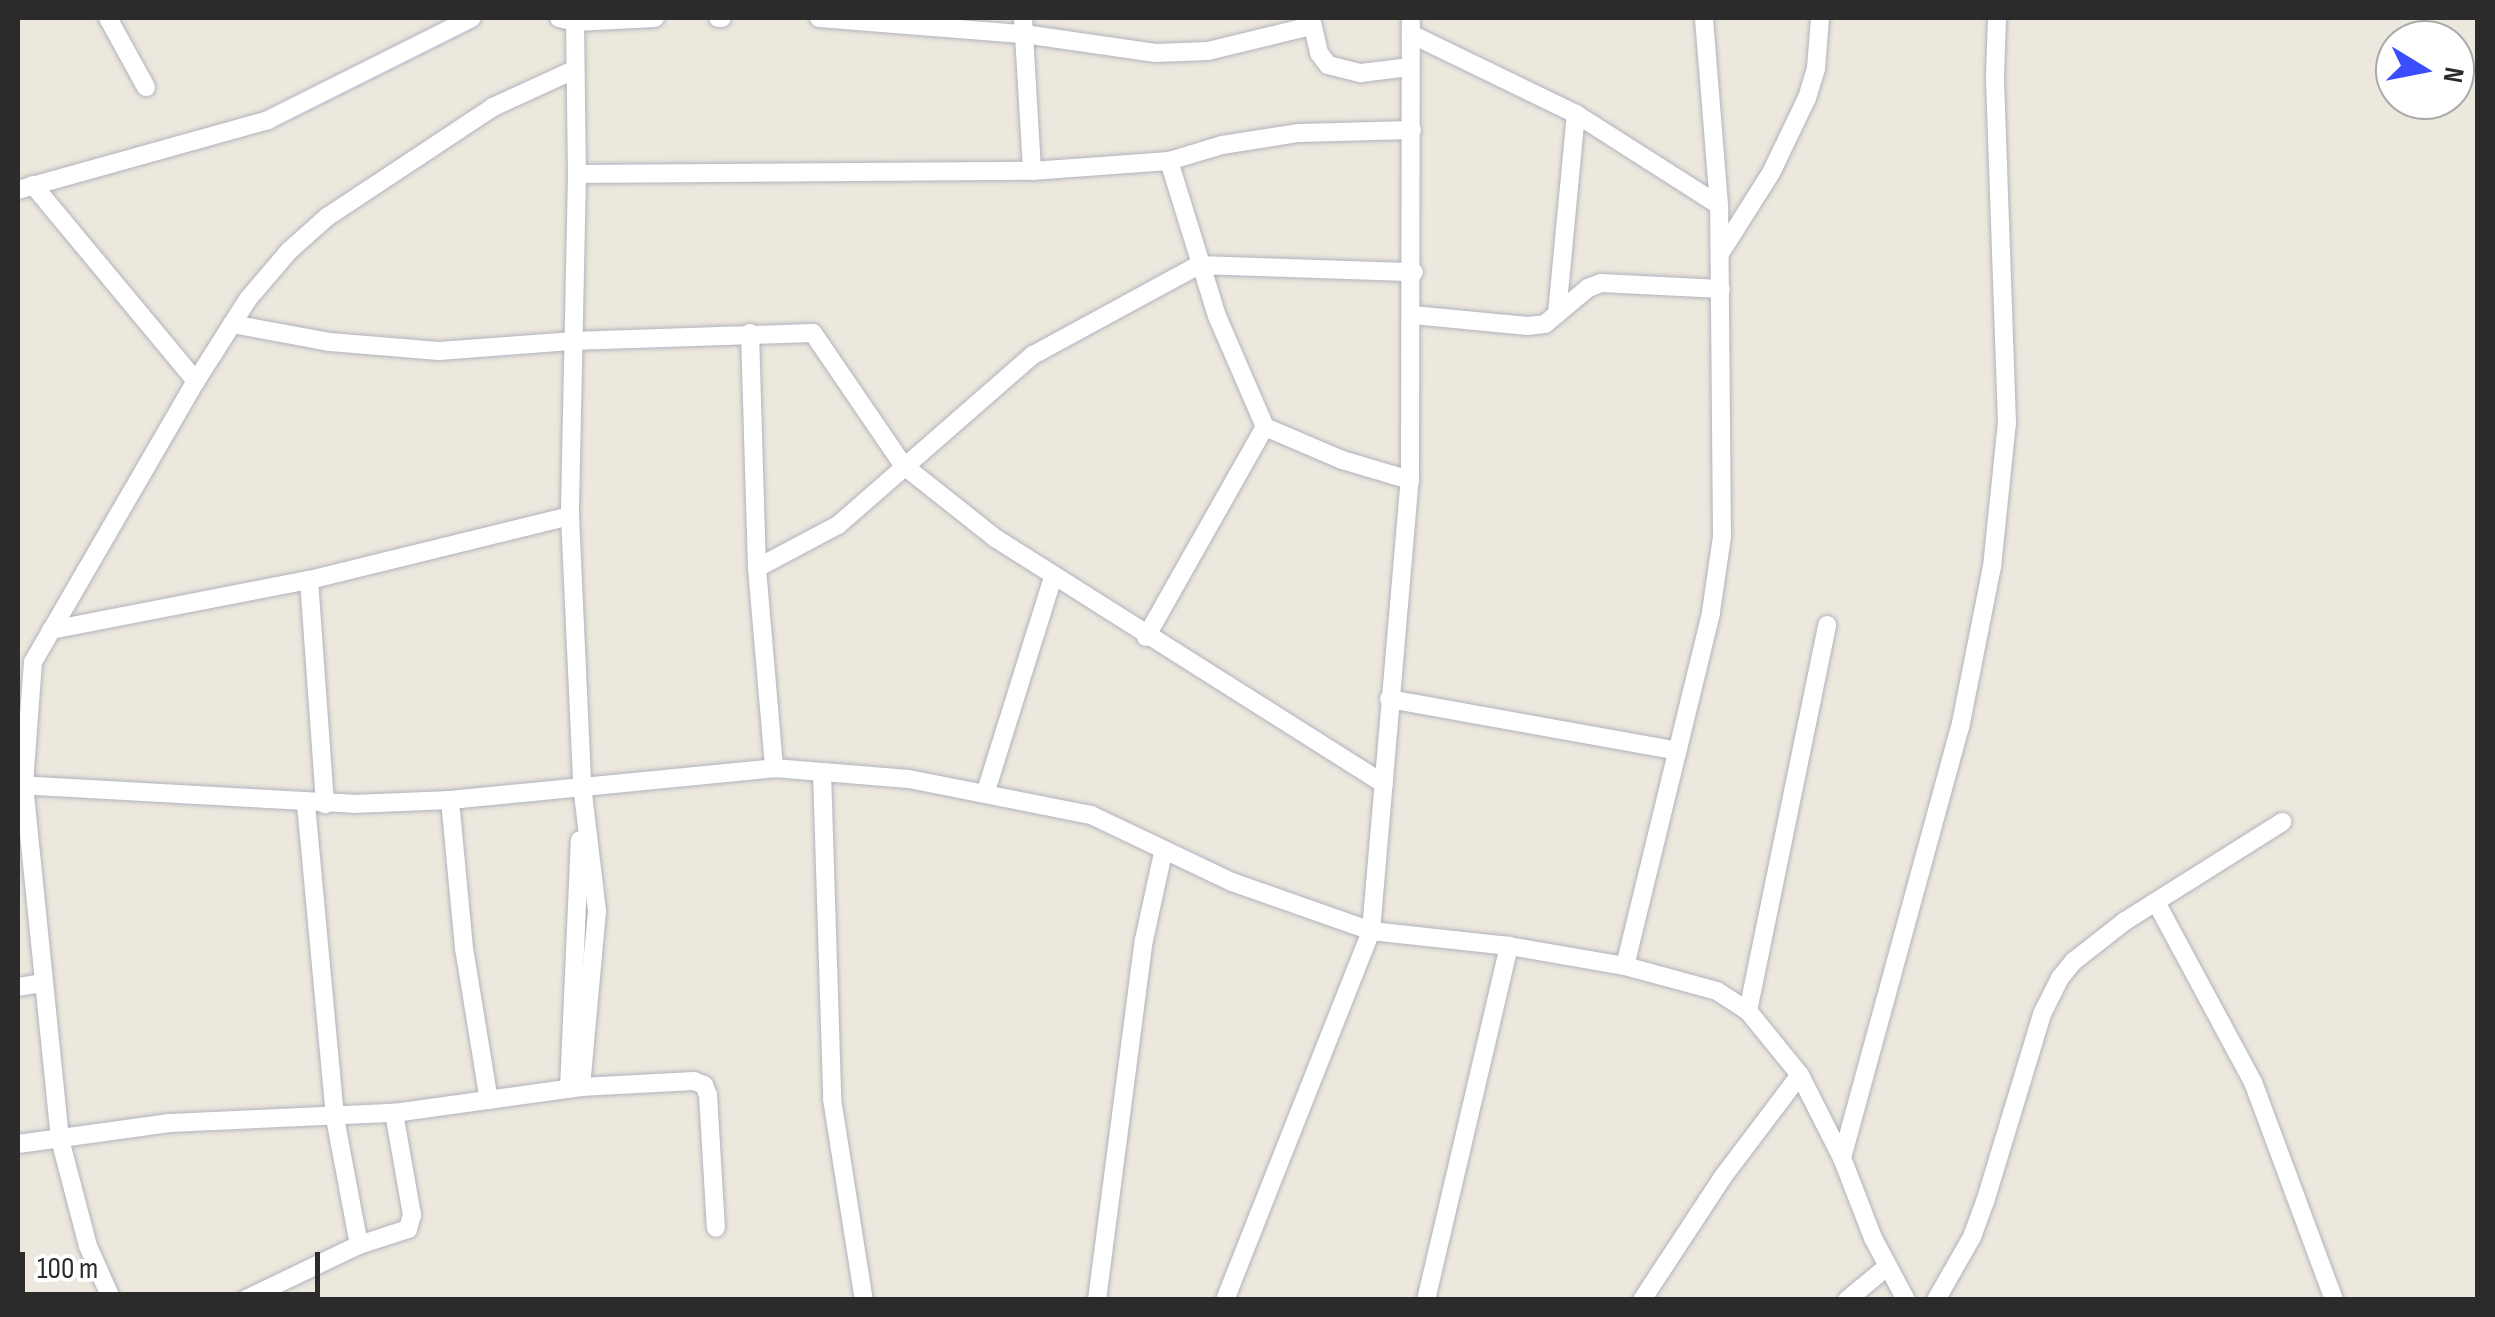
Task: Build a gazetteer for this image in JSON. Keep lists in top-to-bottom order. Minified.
{"scale_bar":"100 m","north":"right"}
